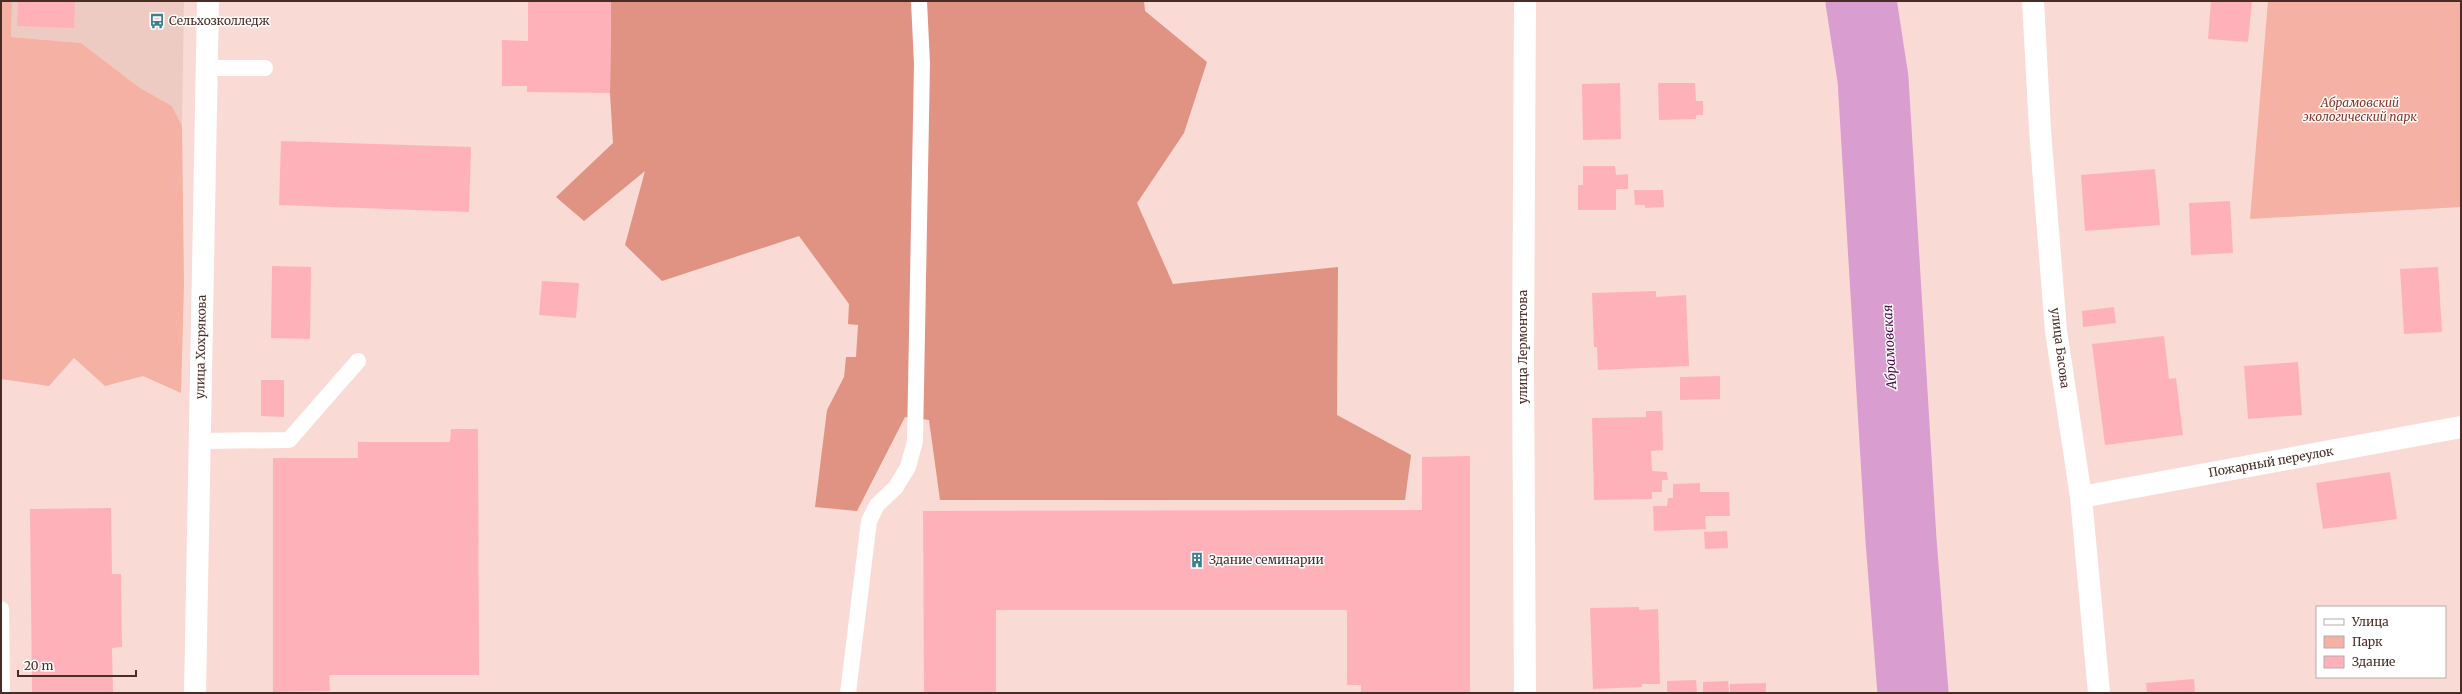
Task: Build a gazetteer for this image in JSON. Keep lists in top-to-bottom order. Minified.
{"streets":{"street":["улица Хохрякова","улица Лермонтова","улица Басова","Пожарный переулок"]},"crossings":[["улица Басова","Пожарный переулок"]],"water":["Абрамовская"],"parks":["Абрамовский экологический парк"],"places":{"bus stop":["Сельхозколледж"],"building":["Здание семинарии"]},"legend":["Улица","Парк","Здание"],"scale_bar":"20 m"}
